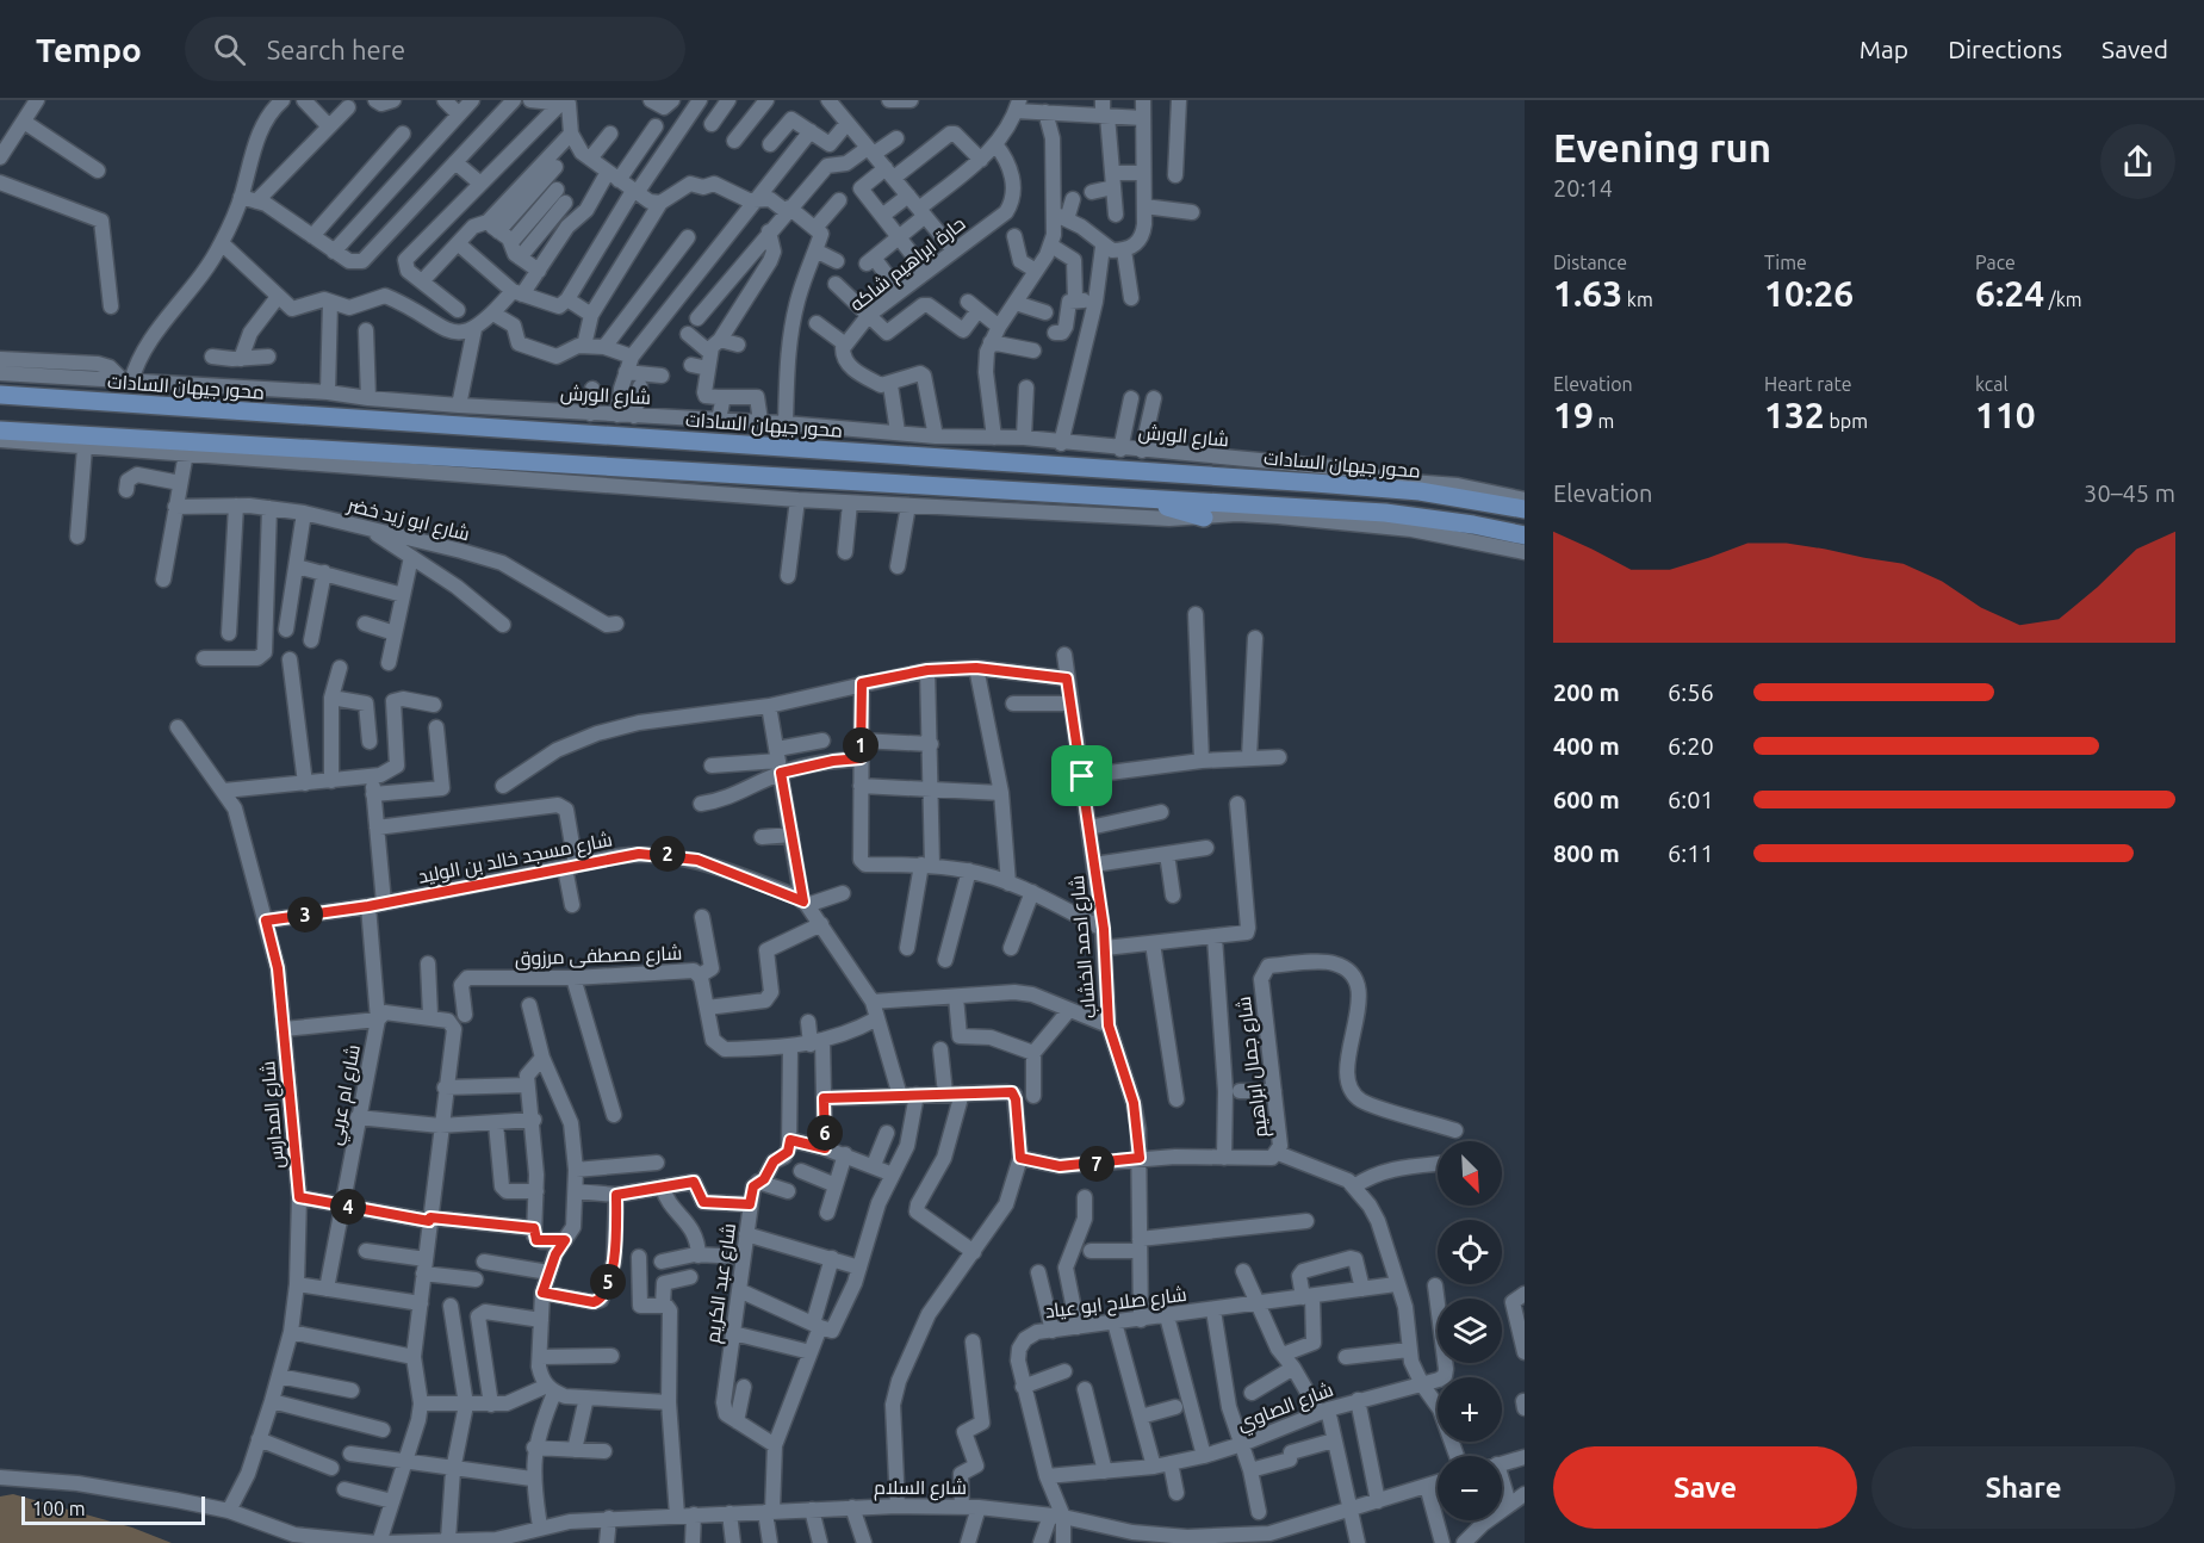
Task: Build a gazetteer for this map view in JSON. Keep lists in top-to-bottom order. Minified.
{"streets":{"main road":["محور جيهان السادات"],"street":["حارة ابراهيم شاكه","شارع الورش","شارع ابو زيد خضر","شارع مسجد خالد بن الوليد","شارع احمد الخشاب","شارع مصطفى مرزوق","شارع جمال ابراهيم","شارع ام عربي","شارع المدارس","شارع عبد الكريم","شارع صلاح ابو عياد","شارع الصاوي","شارع السلام"]},"crossings":[["شارع مسجد خالد بن الوليد","شارع ام عربي"],["شارع مسجد خالد بن الوليد","شارع المدارس"],["شارع احمد الخشاب","شارع جمال ابراهيم"],["شارع احمد الخشاب","شارع صلاح ابو عياد"],["شارع المدارس","شارع السلام"],["شارع صلاح ابو عياد","شارع الصاوي"],["شارع صلاح ابو عياد","شارع السلام"]],"scale_bar":"100 m","north":"bottom right","page":{"header":"Tempo","search":"Search here","nav":["Map","Directions","Saved"],"heading":["Evening run","20:14"],"stats":[["Distance","1.63 km"],["Time","10:26"],["Pace","6:24 /km"],["Elevation","19 m"],["Heart rate","132 bpm"],["kcal","110"]],"chart":["Elevation","30–45 m"],"list":[{"name":"200 m","note":"6:56"},{"name":"400 m","note":"6:20"},{"name":"600 m","note":"6:01"},{"name":"800 m","note":"6:11"}],"pins":["1","2","3","6","7","4","5"],"map_buttons":["+","−"],"buttons":["Save","Share"],"scale":"100 m"}}
